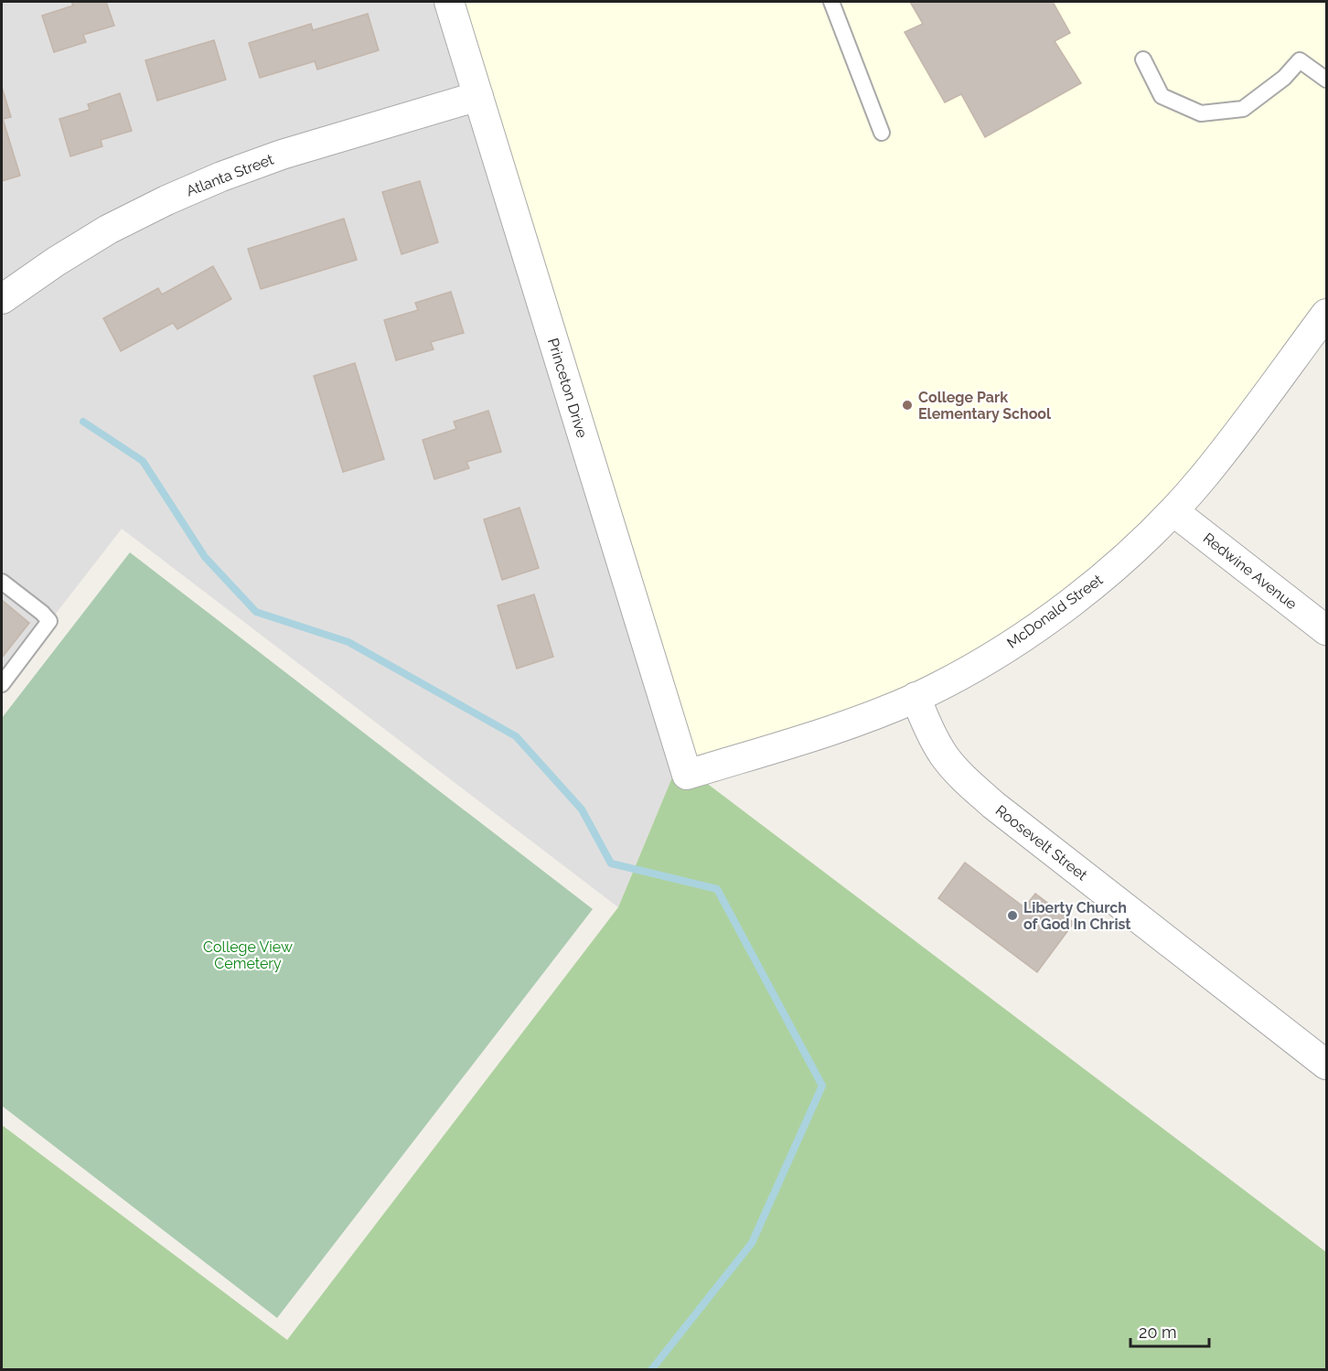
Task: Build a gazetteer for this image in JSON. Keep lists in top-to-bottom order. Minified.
{"streets":{"street":["Atlanta Street","Princeton Drive","Redwine Avenue","McDonald Street","Roosevelt Street"]},"crossings":[["Atlanta Street","Princeton Drive"],["Princeton Drive","McDonald Street"],["Redwine Avenue","McDonald Street"],["McDonald Street","Roosevelt Street"]],"parks":["College View Cemetery"],"places":["College Park Elementary School","Liberty Church of God In Christ"],"scale_bar":"20 m"}
